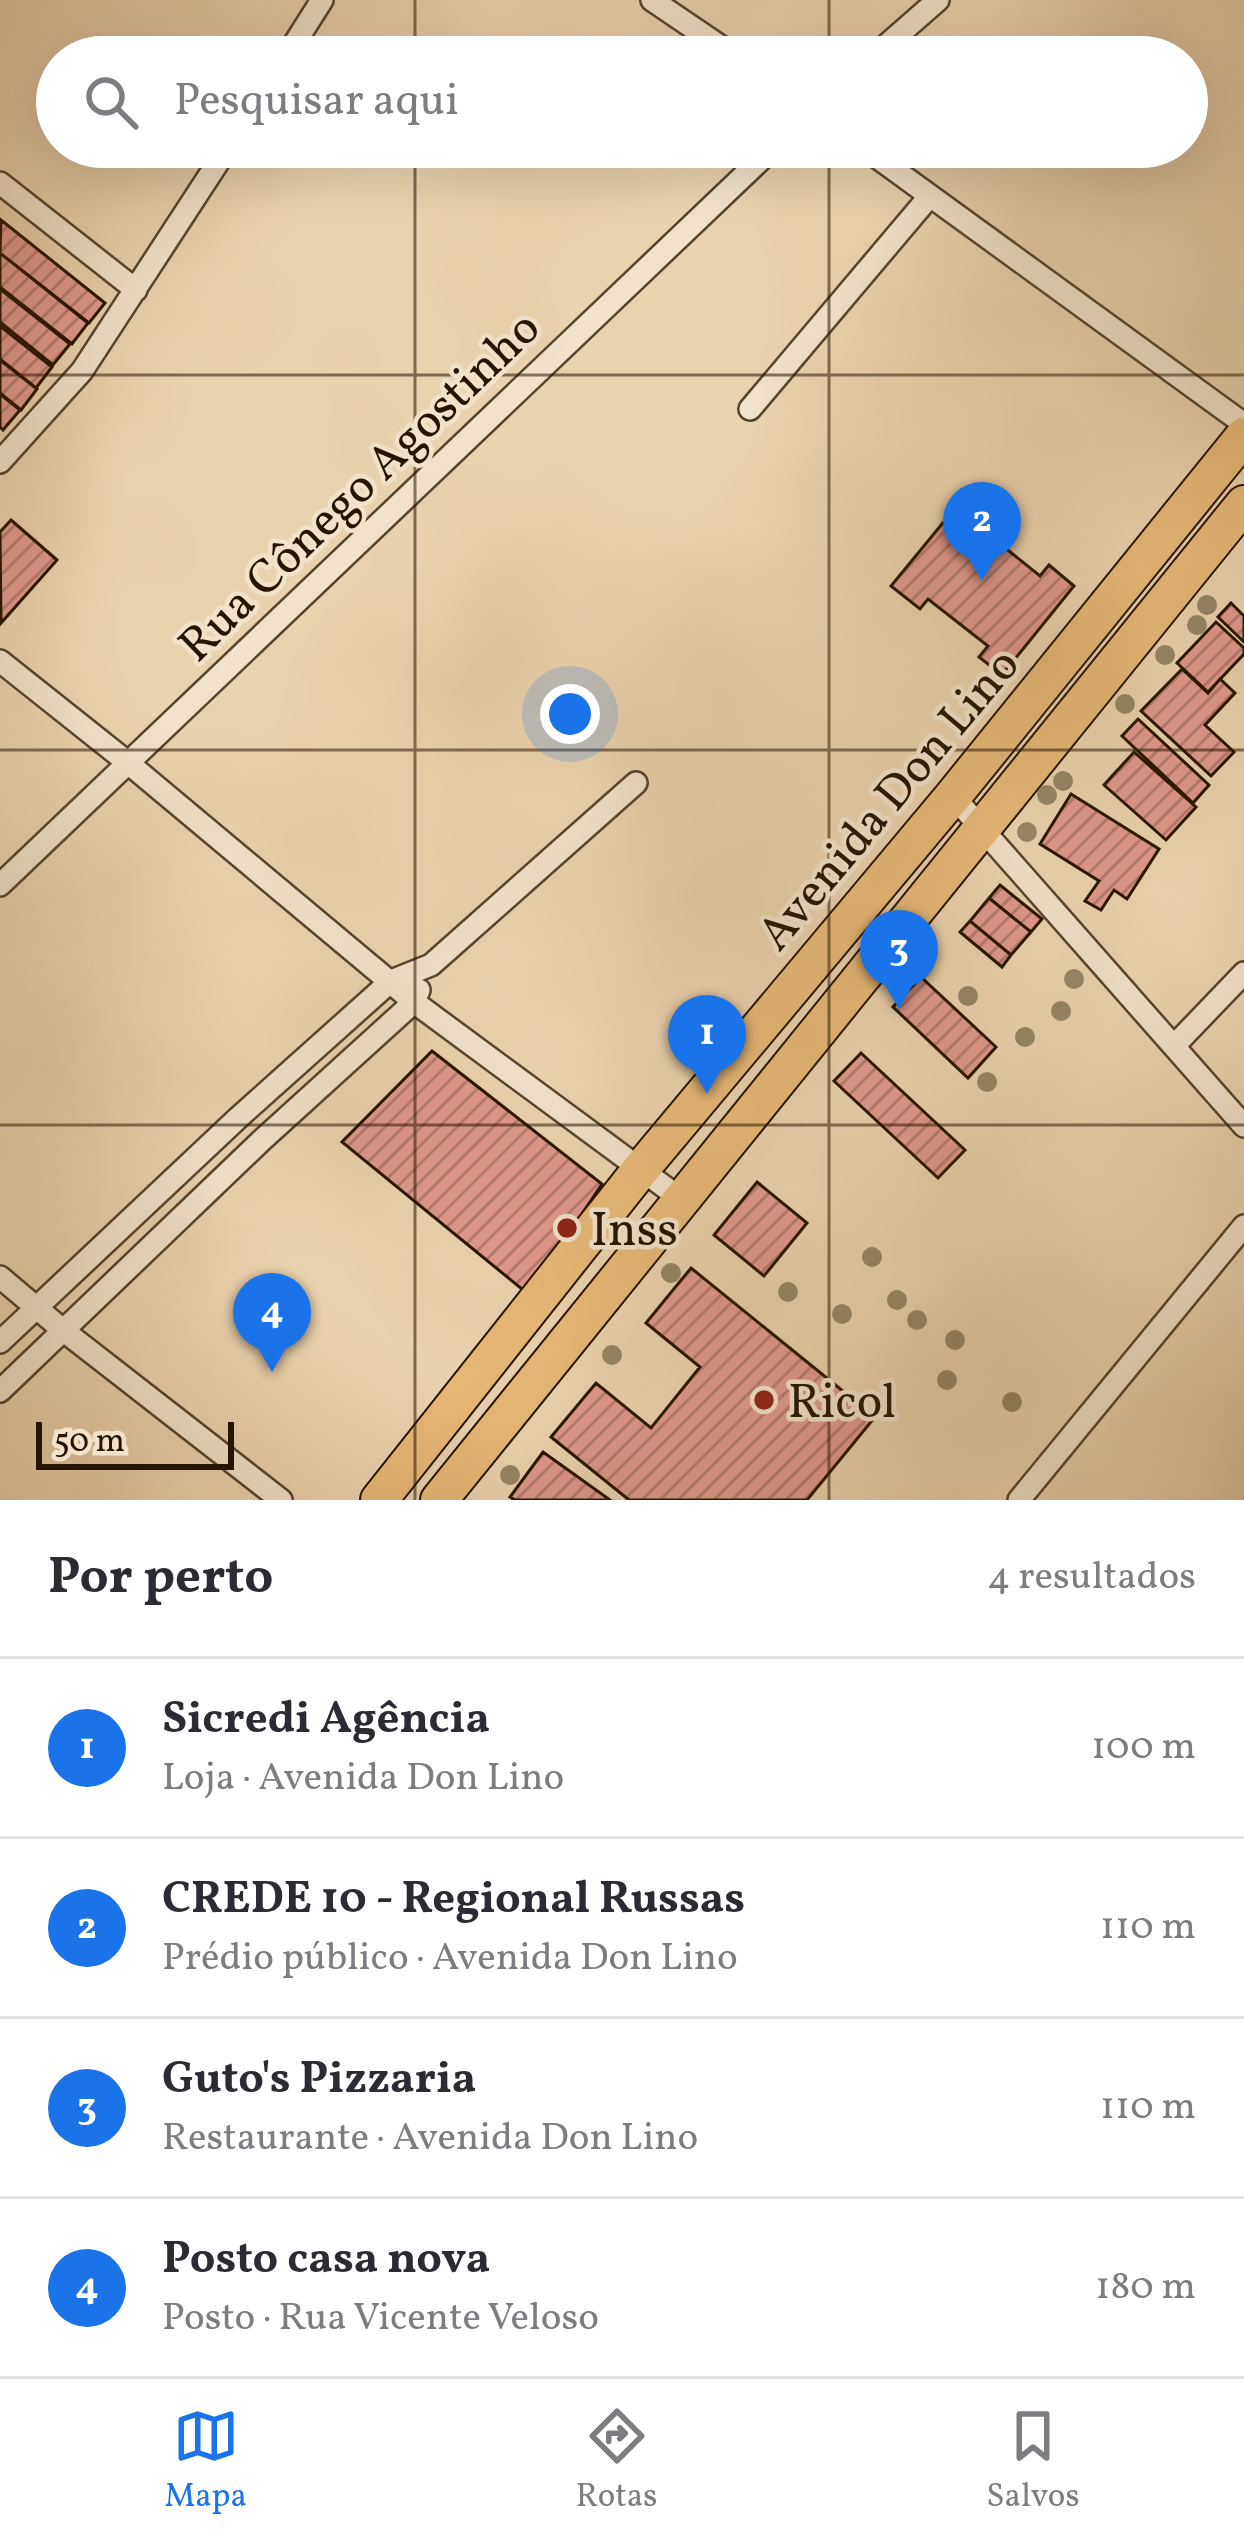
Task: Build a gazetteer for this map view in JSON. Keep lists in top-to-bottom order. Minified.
{"streets":{"main road":["Avenida Don Lino"],"street":["Rua Cônego Agostinho"]},"places":["Inss","Ricol"],"scale_bar":"50 m","page":{"search":"Pesquisar aqui","pins":["2","3","1","4"],"scale":"50 m","heading":["Por perto","4 resultados"],"list":[{"mark":"1","name":"Sicredi Agência","note":"Loja · Avenida Don Lino","value":"100 m"},{"mark":"2","name":"CREDE 10 - Regional Russas","note":"Prédio público · Avenida Don Lino","value":"110 m"},{"mark":"3","name":"Guto's Pizzaria","note":"Restaurante · Avenida Don Lino","value":"110 m"},{"mark":"4","name":"Posto casa nova","note":"Posto · Rua Vicente Veloso","value":"180 m"}],"nav":["Mapa","Rotas","Salvos"]}}
